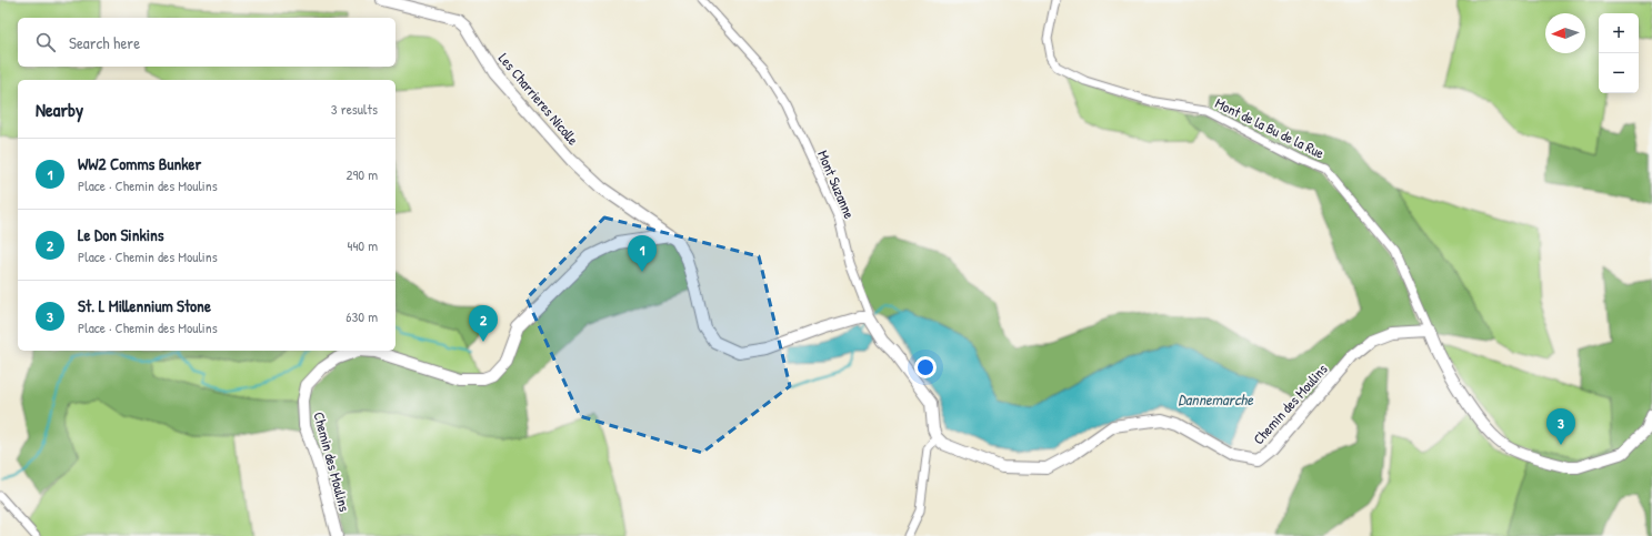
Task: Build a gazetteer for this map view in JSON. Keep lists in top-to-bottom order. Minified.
{"streets":{"street":["Les Charrieres Nicolle","Mont de la Bu de la Rue","Mont Suzanne","Chemin des Moulins"]},"crossings":[["Les Charrieres Nicolle","Chemin des Moulins"],["Mont de la Bu de la Rue","Chemin des Moulins"]],"water":["Dannemarche"],"north":"left","page":{"map_buttons":["+","−"],"search":"Search here","heading":["Nearby","3 results"],"list":[{"mark":"1","name":"WW2 Comms Bunker","note":"Place · Chemin des Moulins","value":"290 m"},{"mark":"2","name":"Le Don Sinkins","note":"Place · Chemin des Moulins","value":"440 m"},{"mark":"3","name":"St. L Millennium Stone","note":"Place · Chemin des Moulins","value":"630 m"}],"pins":["1","2","3"]}}
